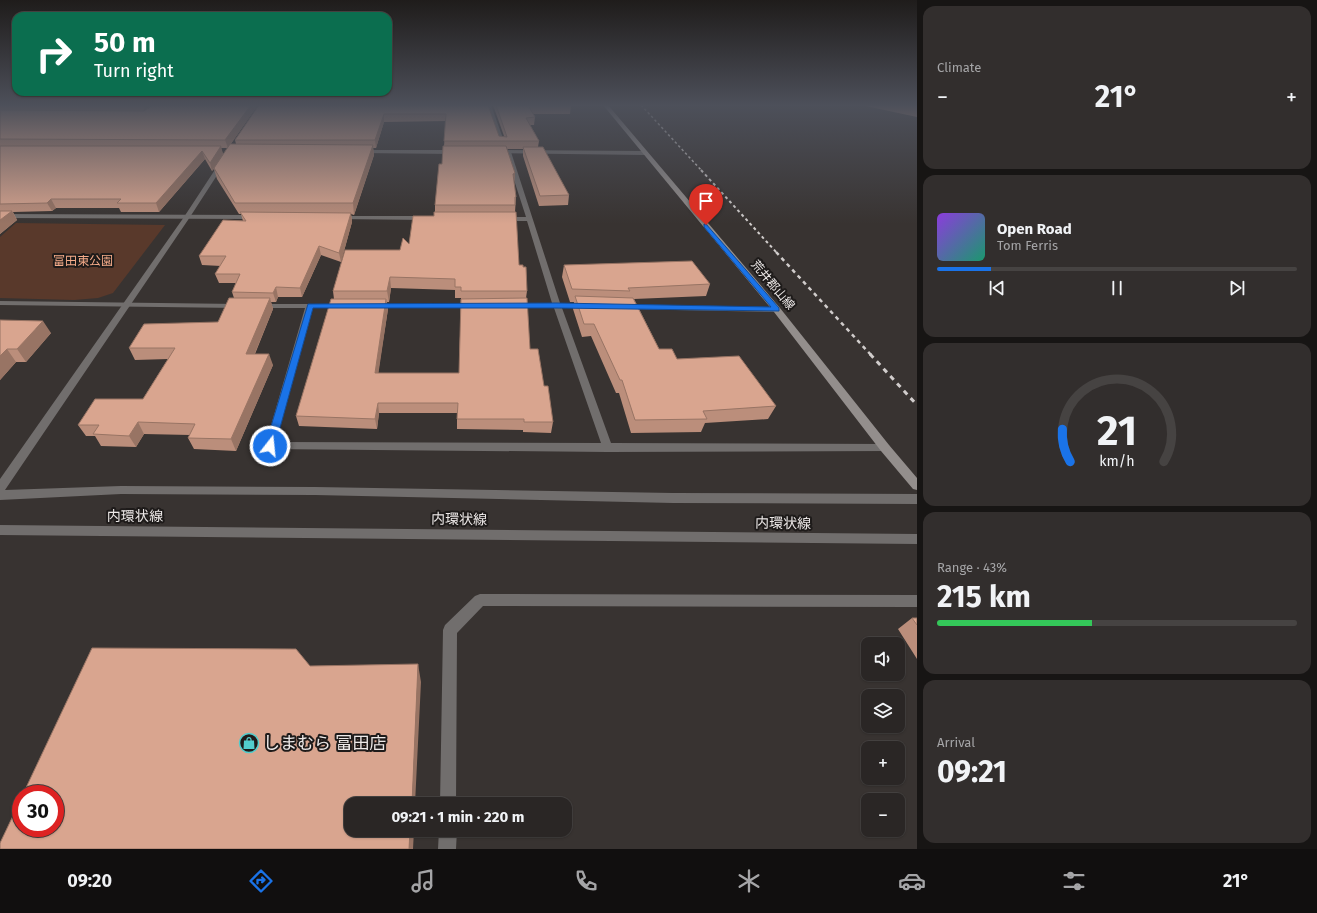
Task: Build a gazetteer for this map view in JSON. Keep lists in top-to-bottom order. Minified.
{"streets":{"main road":["荒井郡山線"],"street":["内環状線"]},"parks":["富田東公園"],"places":{"shop":["しまむら 富田店"]},"page":{"tile":["Climate",["Range · 43%","215 km"],["Arrival","09:21"]],"turn":["50 m","Turn right"],"heat":["−","21°","+"],"song":["Open Road","Tom Ferris"],"map_buttons":["+","−"],"limit":"30","trip":"09:21 · 1 min · 220 m","tabs":["09:20","21°"],"gauge":["21","km/h"]}}
